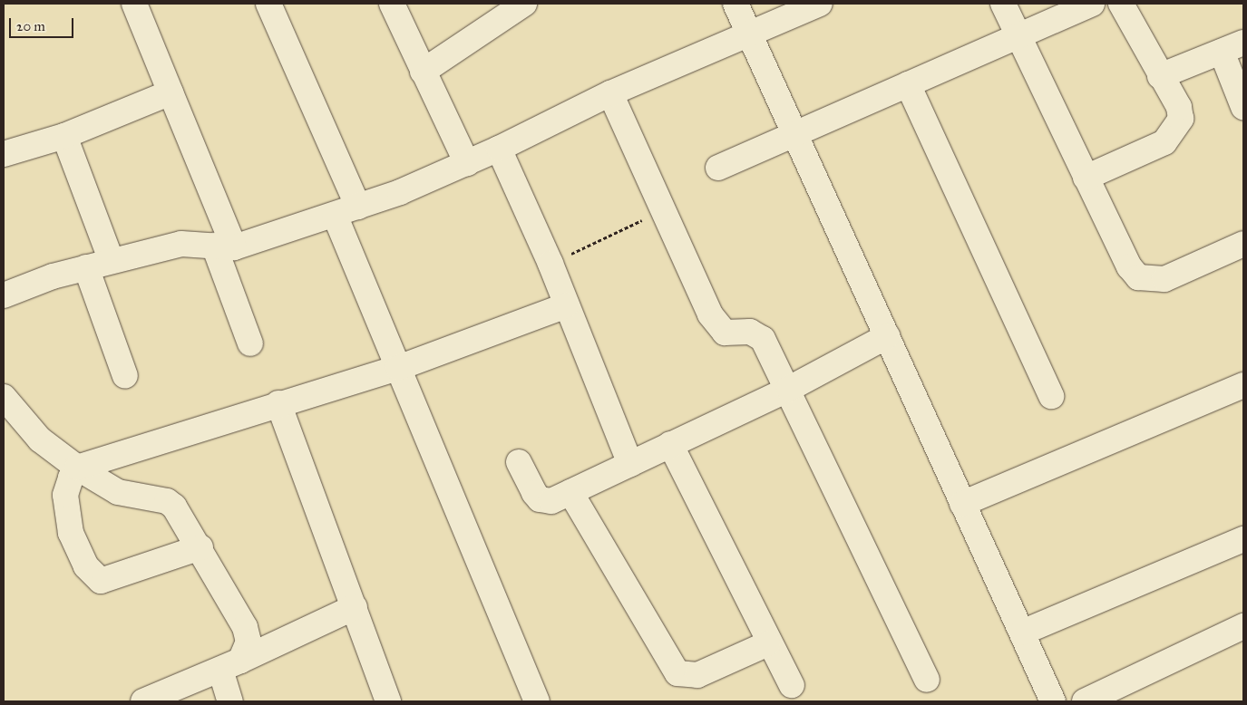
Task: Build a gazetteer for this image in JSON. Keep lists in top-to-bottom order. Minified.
{"scale_bar":"20 m"}
